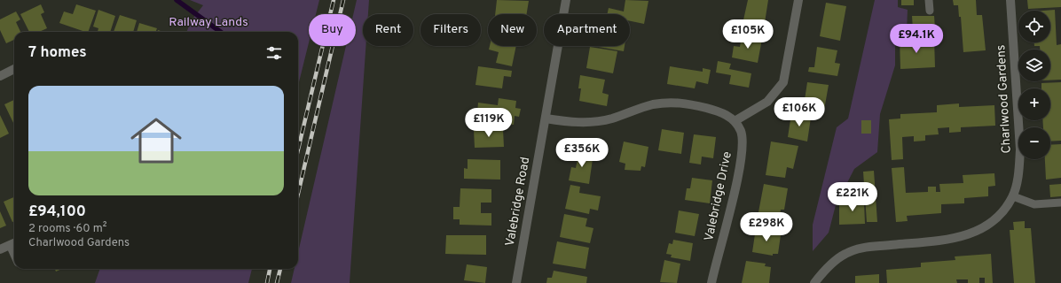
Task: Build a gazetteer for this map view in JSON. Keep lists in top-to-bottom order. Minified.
{"streets":{"street":["Charlwood Gardens","Valebridge Drive","Valebridge Road"]},"parks":["Railway Lands"],"page":{"map_buttons":["+","−"],"chip":["Buy","Rent","Filters","New","Apartment"],"price":["£105K","£94.1K","£106K","£119K","£356K","£221K","£298K"],"heading":"7 homes","list":[{"name":"£94,100","note":"2 rooms · 60 m² · Charlwood Gardens"}]}}
